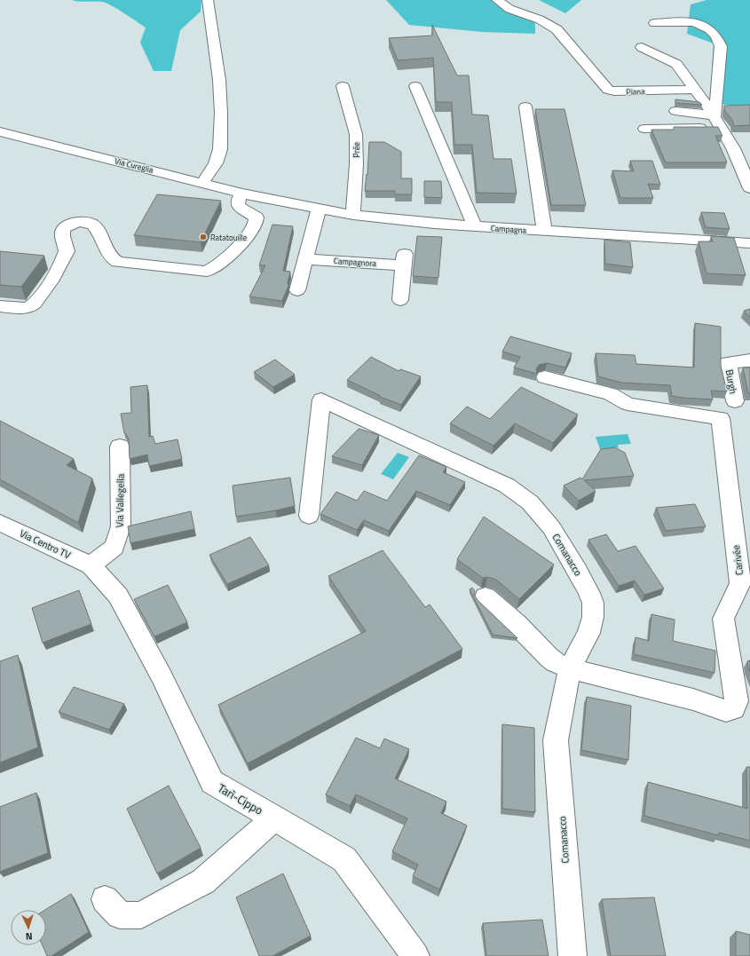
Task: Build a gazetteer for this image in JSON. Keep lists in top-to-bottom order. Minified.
{"streets":{"street":["Piana","Prée","Via Cureglia","Campagna","Campagnora","Burgh","Via Vallegella","Via Centro TV","Comanacco","Carivée","Tarì-Cippo"]},"crossings":[["Prée","Campagna"],["Via Cureglia","Campagna"],["Via Vallegella","Via Centro TV"],["Via Vallegella","Tarì-Cippo"],["Via Centro TV","Tarì-Cippo"],["Comanacco","Carivée"]],"places":["Ratatouille"],"north":"bottom"}
